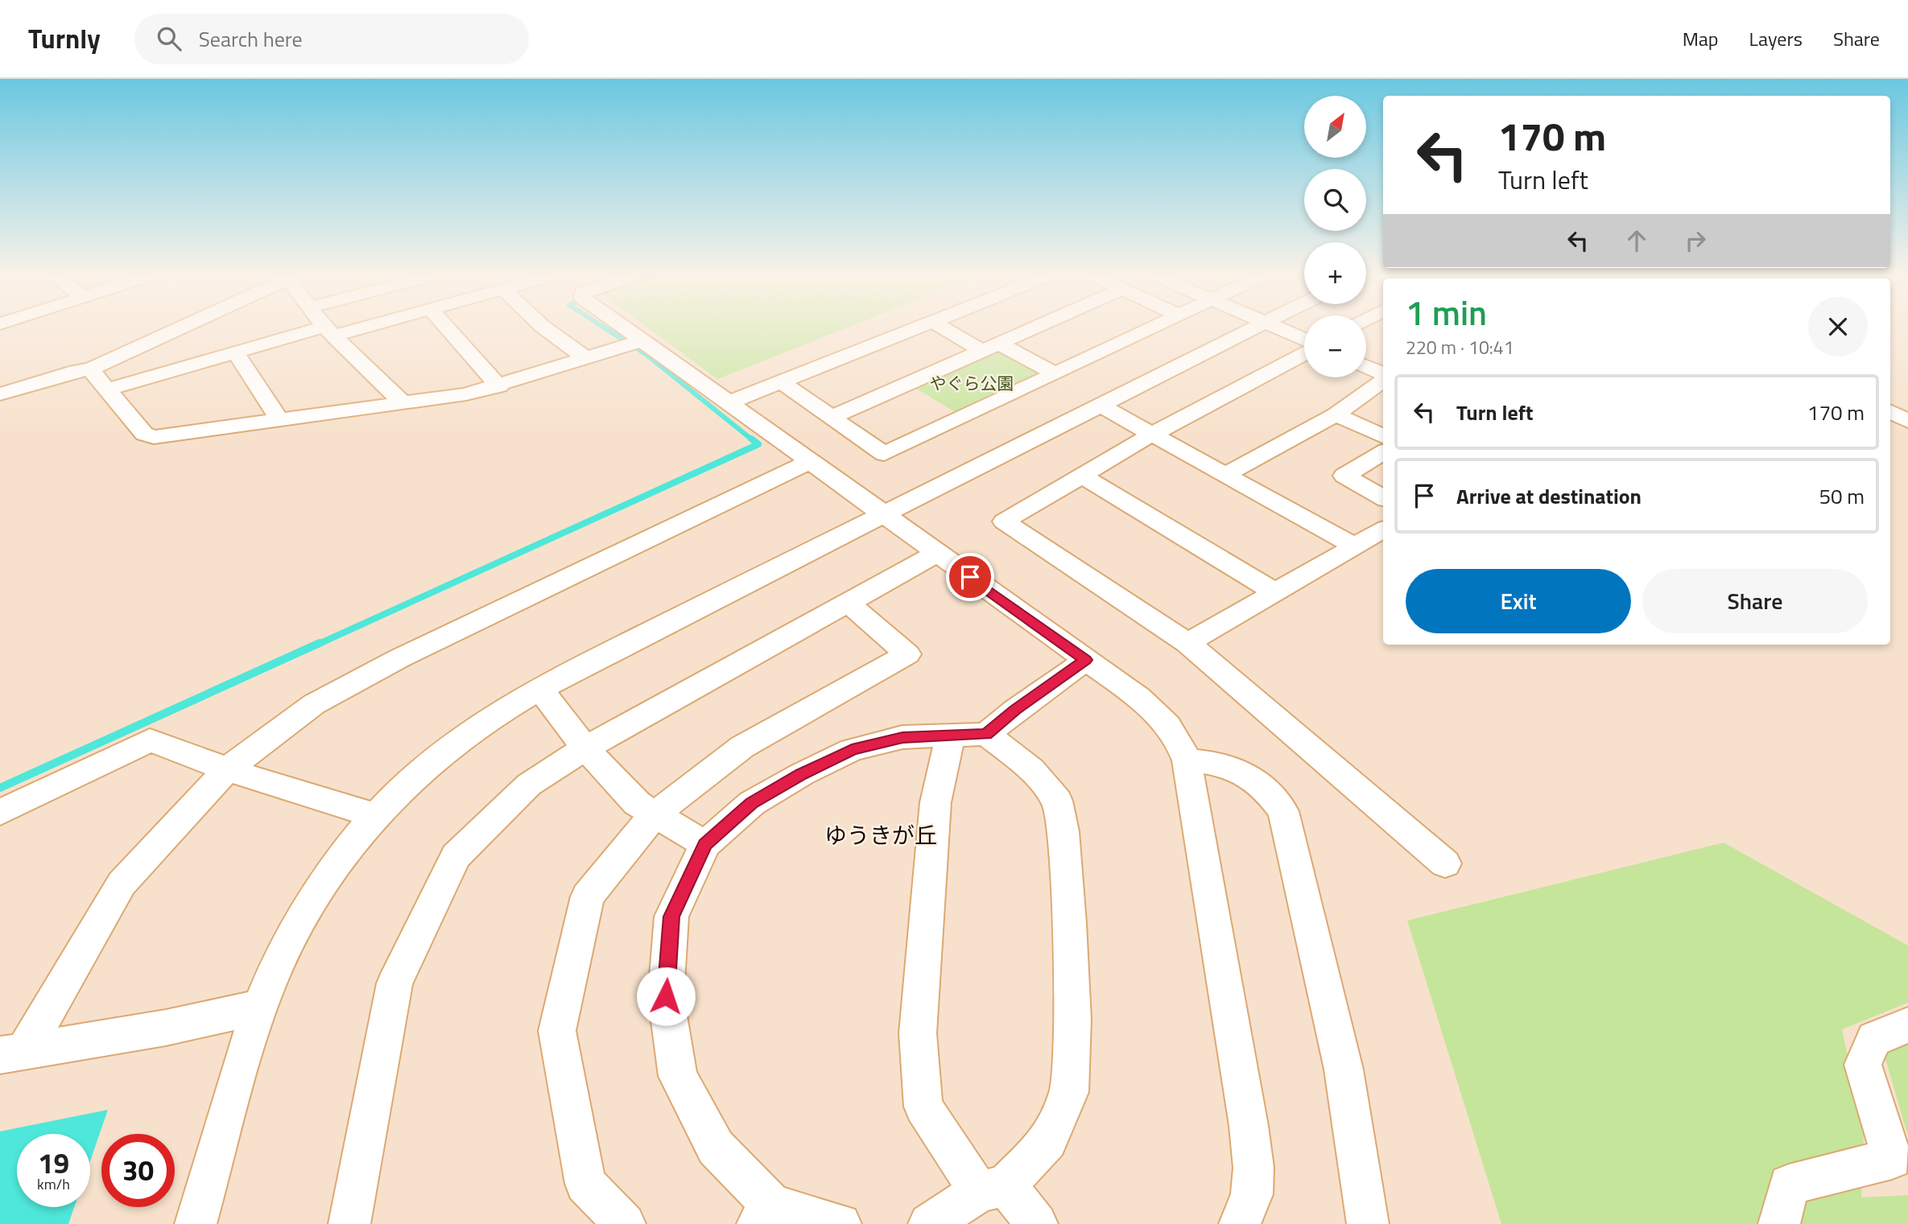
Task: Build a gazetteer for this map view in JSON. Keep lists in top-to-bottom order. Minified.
{"districts":["ゆうきが丘"],"parks":["やぐら公園"],"north":"top right","page":{"header":"Turnly","search":"Search here","nav":["Map","Layers","Share"],"map_buttons":["+","−"],"turn":["170 m","Turn left"],"heading":["1 min","220 m · 10:41"],"list":[{"name":"Turn left","value":"170 m"},{"name":"Arrive at destination","value":"50 m"}],"buttons":["Exit","Share"],"speed":"19 km/h","limit":"30"}}
